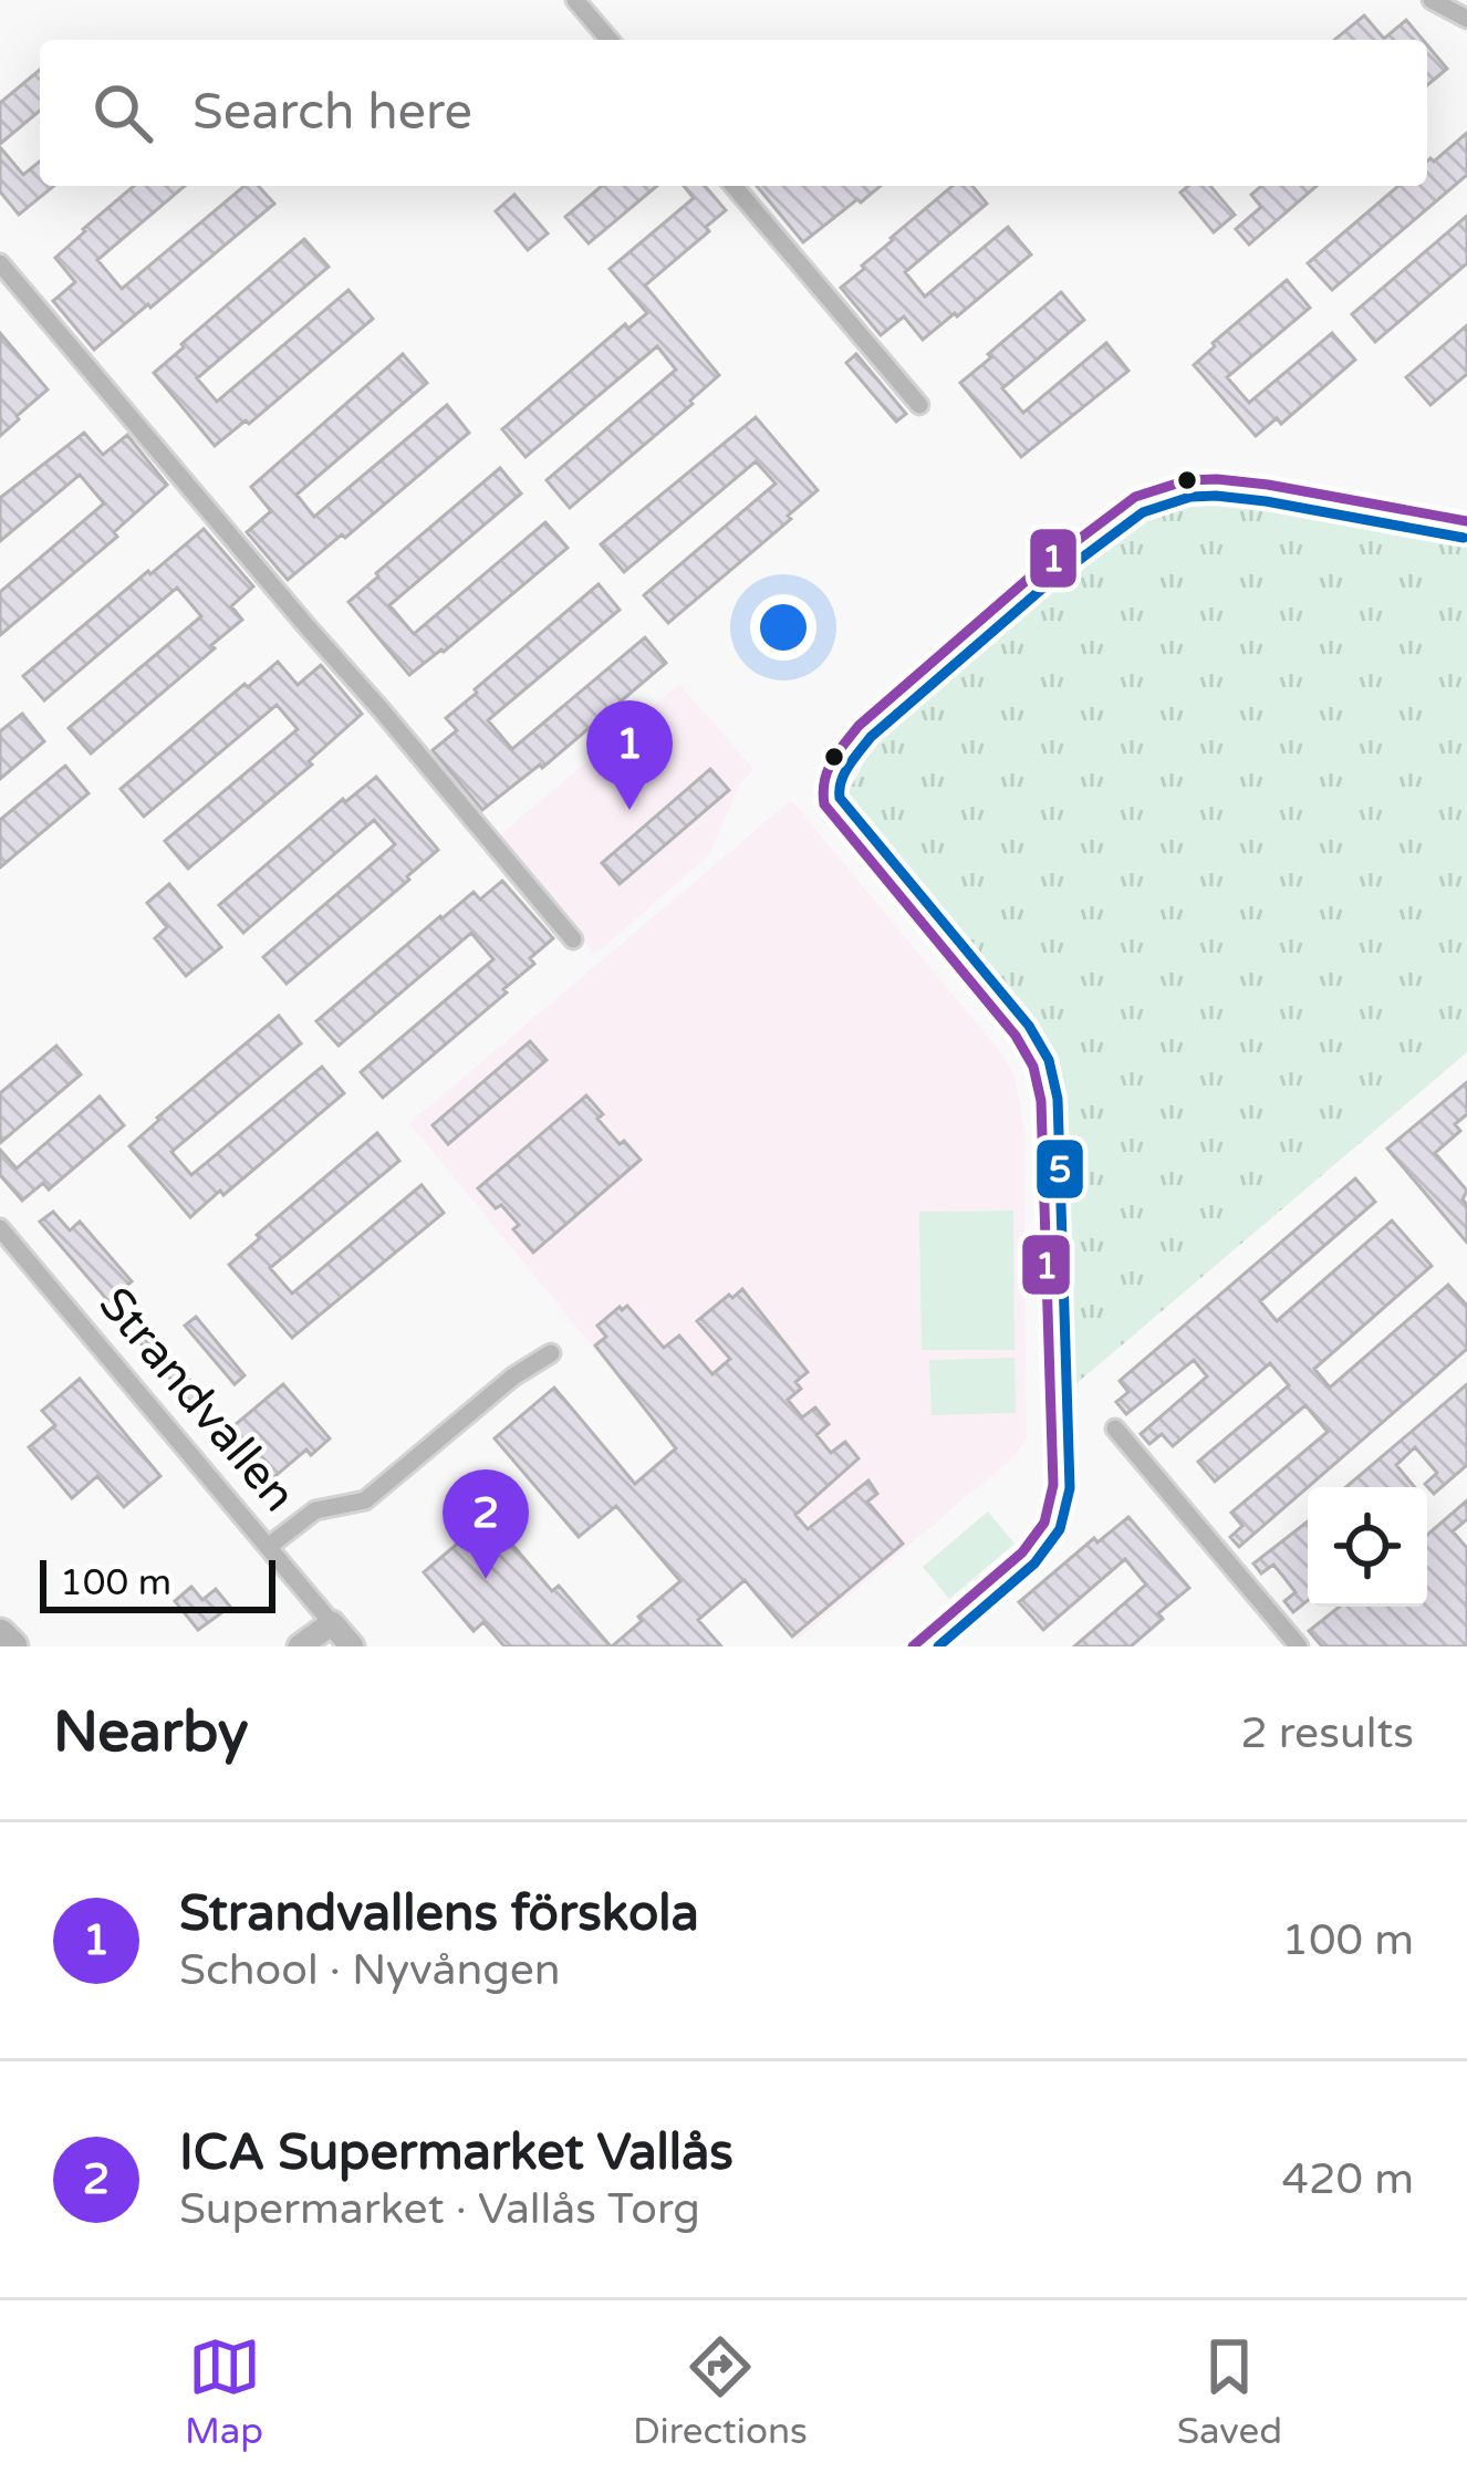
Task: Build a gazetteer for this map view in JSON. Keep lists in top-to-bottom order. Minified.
{"streets":{"street":["Strandvallen"]},"lines":["transit line 1","transit line 5"],"scale_bar":"100 m","page":{"search":"Search here","pins":["1","2"],"scale":"100 m","heading":["Nearby","2 results"],"list":[{"mark":"1","name":"Strandvallens förskola","note":"School · Nyvången","value":"100 m"},{"mark":"2","name":"ICA Supermarket Vallås","note":"Supermarket · Vallås Torg","value":"420 m"}],"nav":["Map","Directions","Saved"]}}
